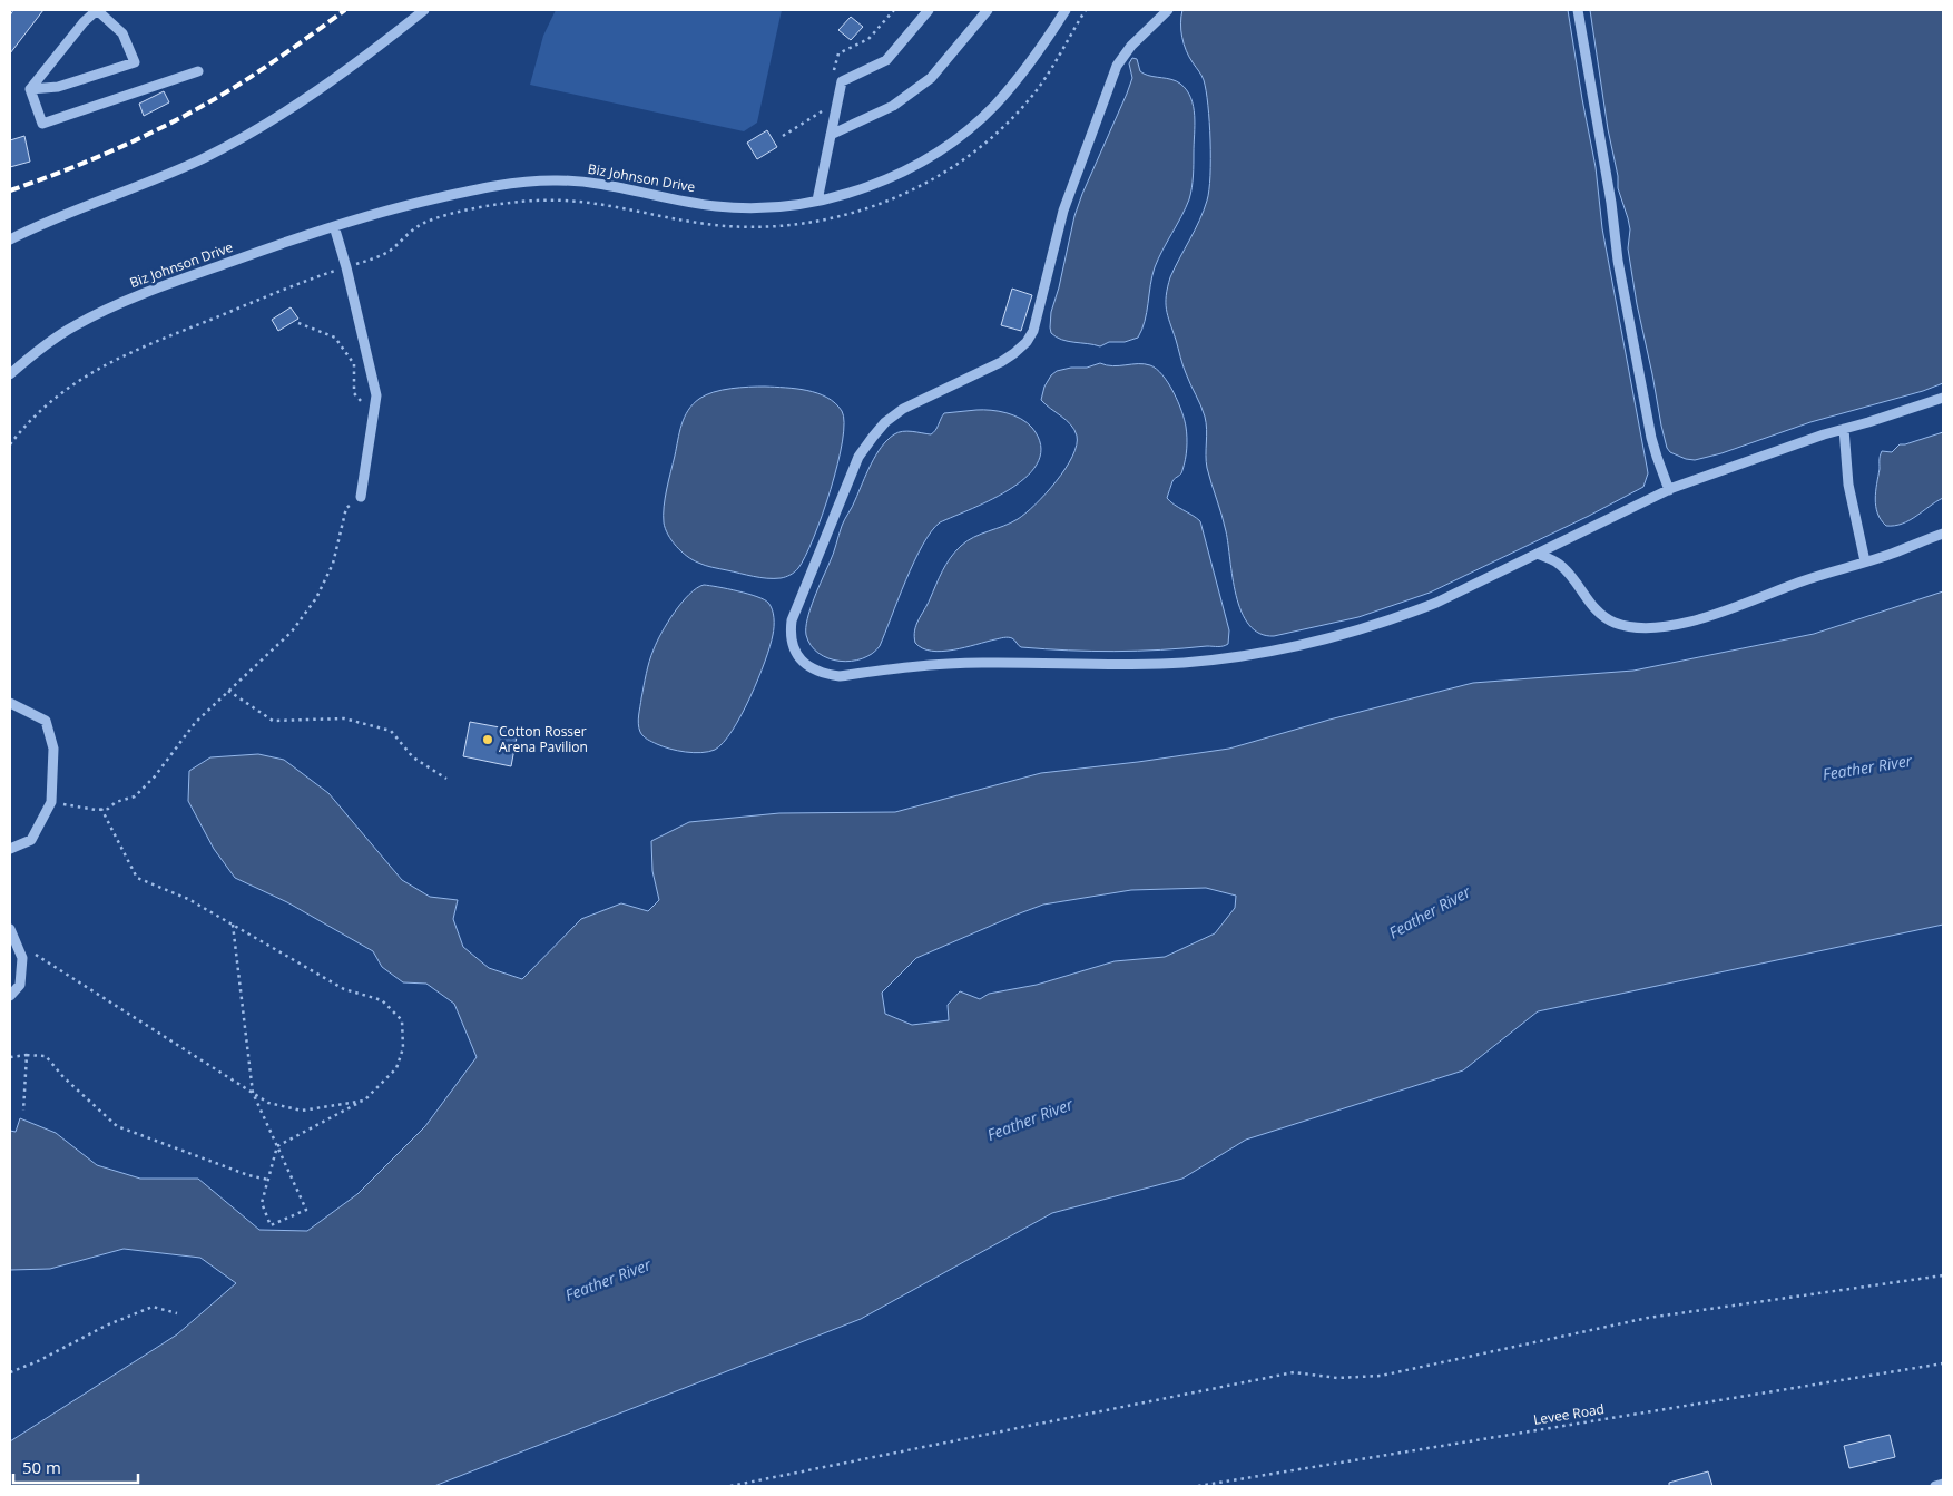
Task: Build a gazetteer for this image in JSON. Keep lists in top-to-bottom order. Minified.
{"streets":{"street":["Biz Johnson Drive"],"path":["Levee Road"]},"water":["Feather River"],"places":["Cotton Rosser Arena Pavilion"],"scale_bar":"50 m"}
